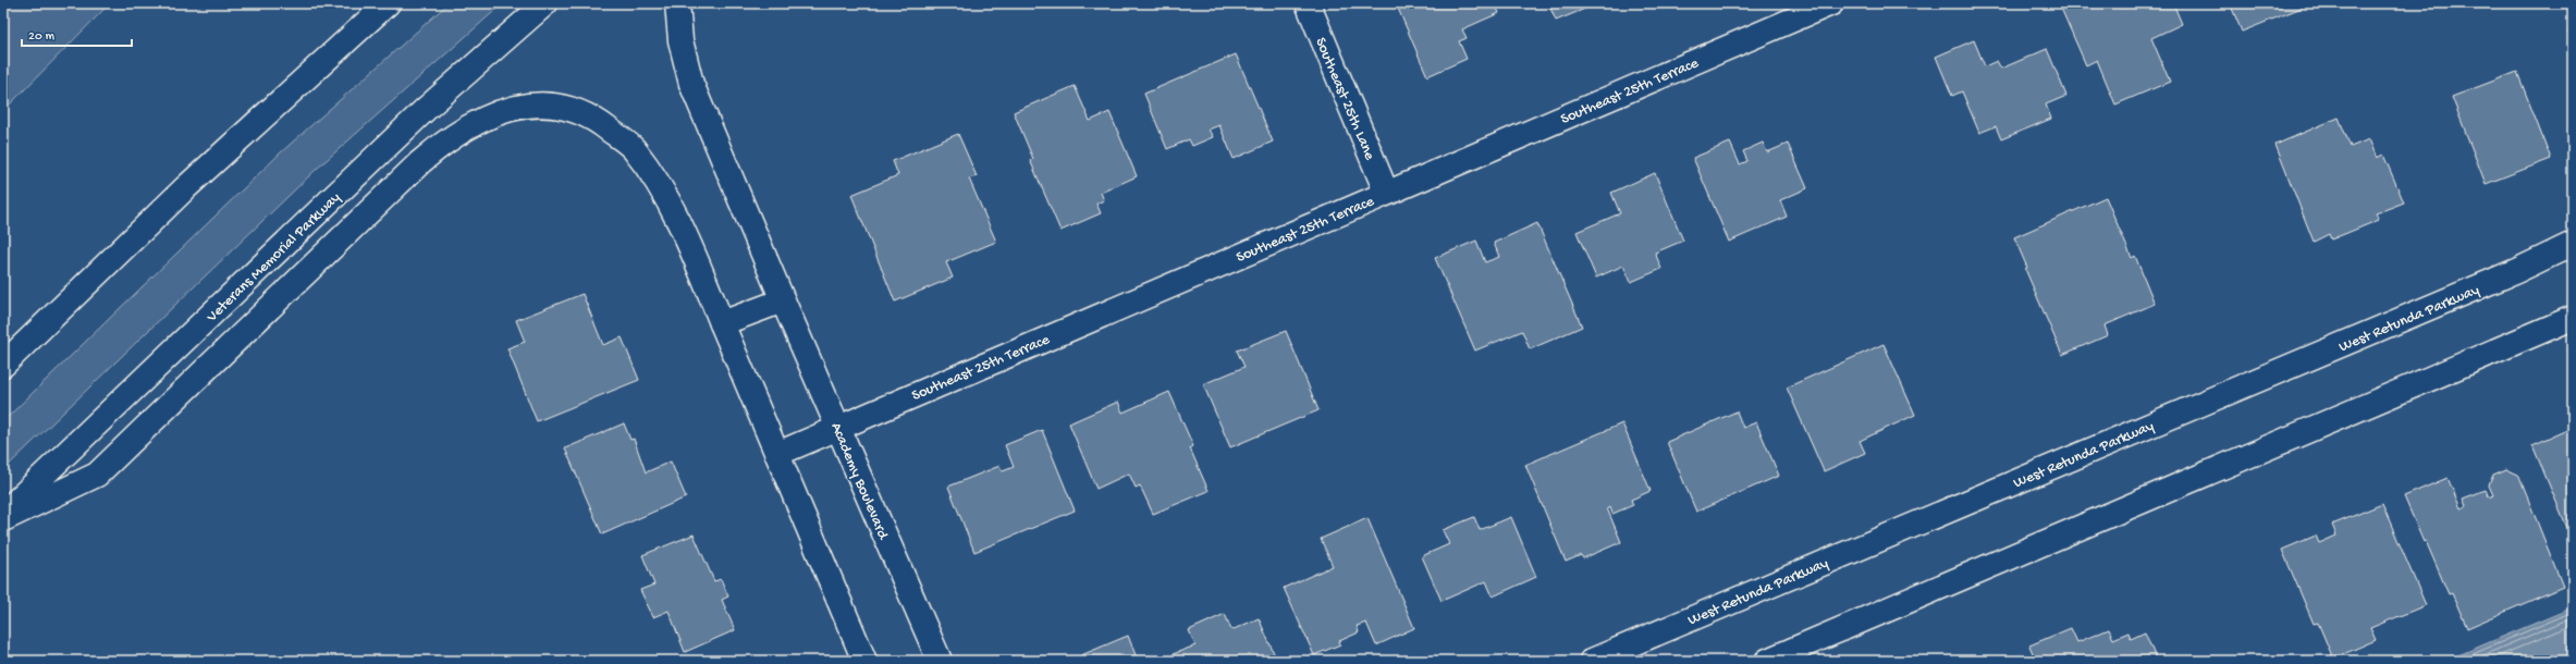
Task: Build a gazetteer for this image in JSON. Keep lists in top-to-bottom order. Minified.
{"streets":{"main road":["Southeast 25th Terrace","Southeast 25th Lane","Veterans Memorial Parkway","West Retunda Parkway","Academy Boulevard"]},"crossings":[["Southeast 25th Terrace","Southeast 25th Lane"],["Southeast 25th Terrace","Academy Boulevard"]],"scale_bar":"20 m"}
